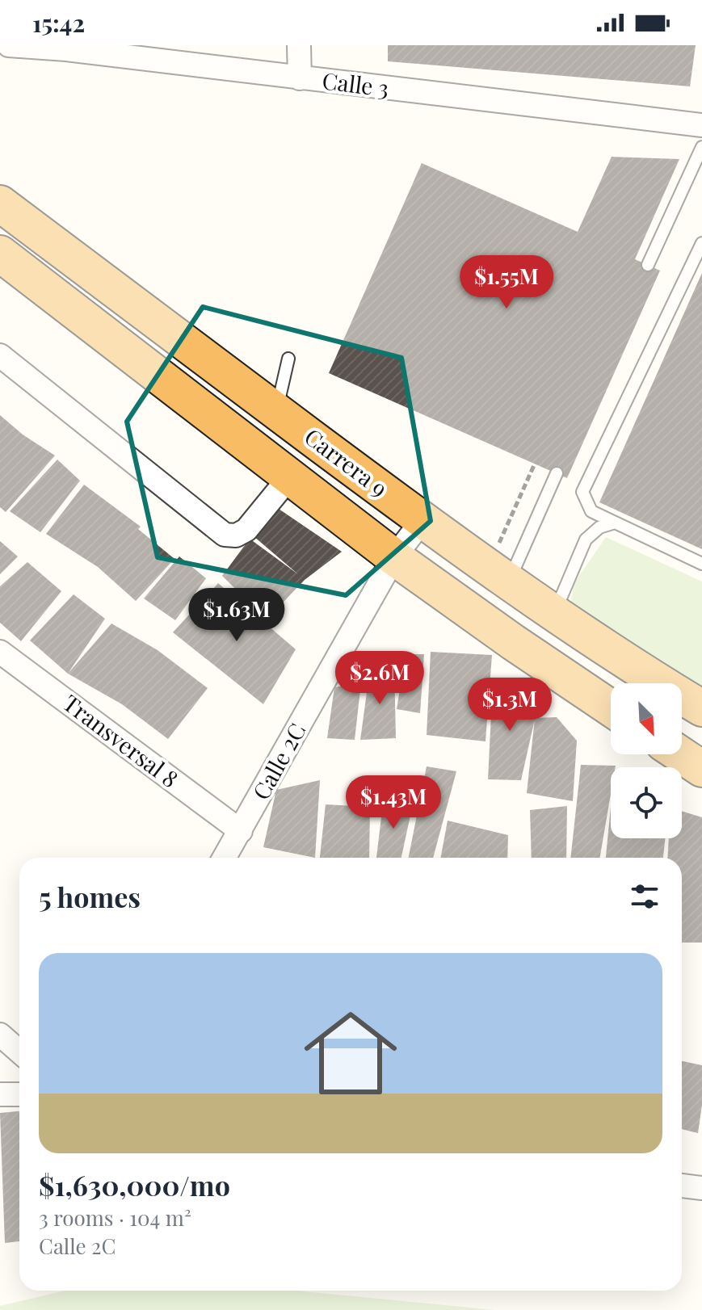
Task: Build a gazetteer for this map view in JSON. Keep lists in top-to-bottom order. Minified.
{"streets":{"highway":["Carrera 9"],"street":["Calle 3","Transversal 8","Calle 2C"]},"crossings":[["Carrera 9","Calle 2C"],["Transversal 8","Calle 2C"]],"north":"bottom right","page":{"status":"15:42","price":["$1.55M","$1.63M","$2.6M","$1.3M","$1.43M"],"heading":"5 homes","list":[{"name":"$1,630,000/mo","note":"3 rooms · 104 m² · Calle 2C"}]}}
